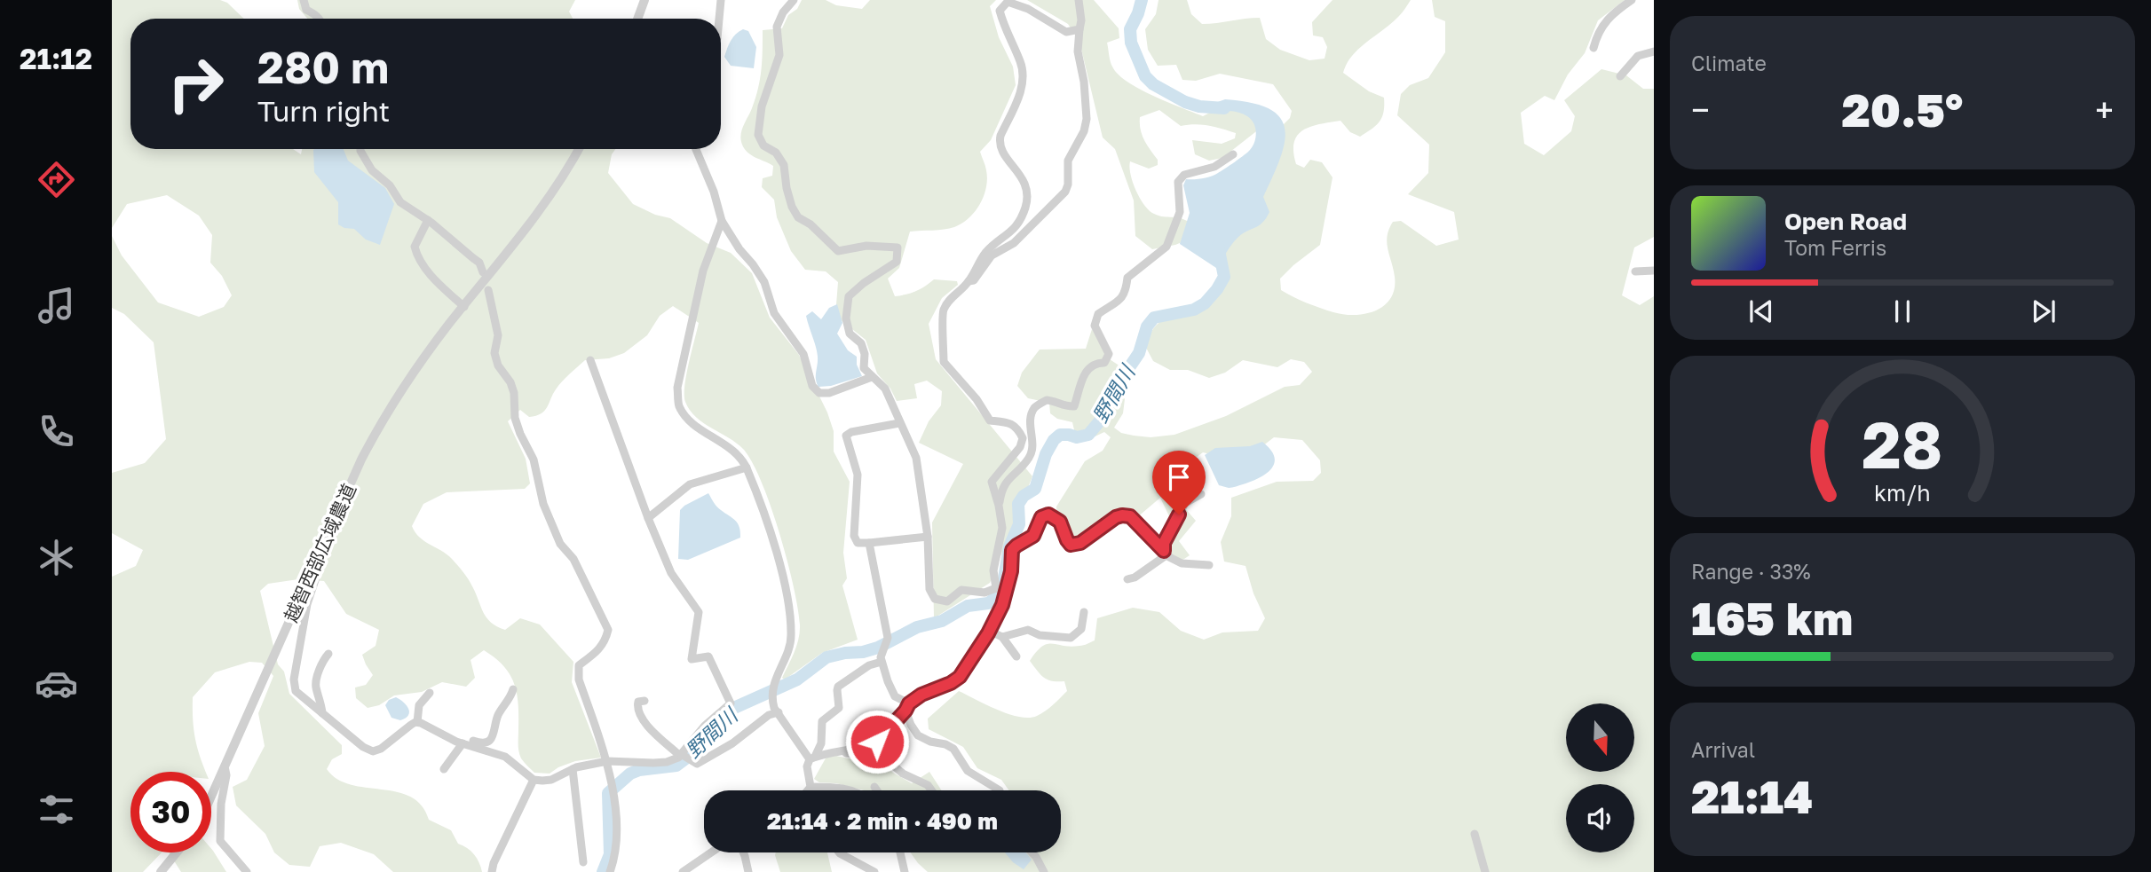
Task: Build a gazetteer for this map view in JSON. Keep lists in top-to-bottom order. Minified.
{"streets":{"street":["越智西部広域農道"]},"water":["野間川"],"north":"bottom","page":{"tabs":"21:12","tile":["Climate",["Range · 33%","165 km"],["Arrival","21:14"]],"turn":["280 m","Turn right"],"heat":["−","20.5°","+"],"song":["Open Road","Tom Ferris"],"limit":"30","trip":"21:14 · 2 min · 490 m","gauge":["28","km/h"]}}
